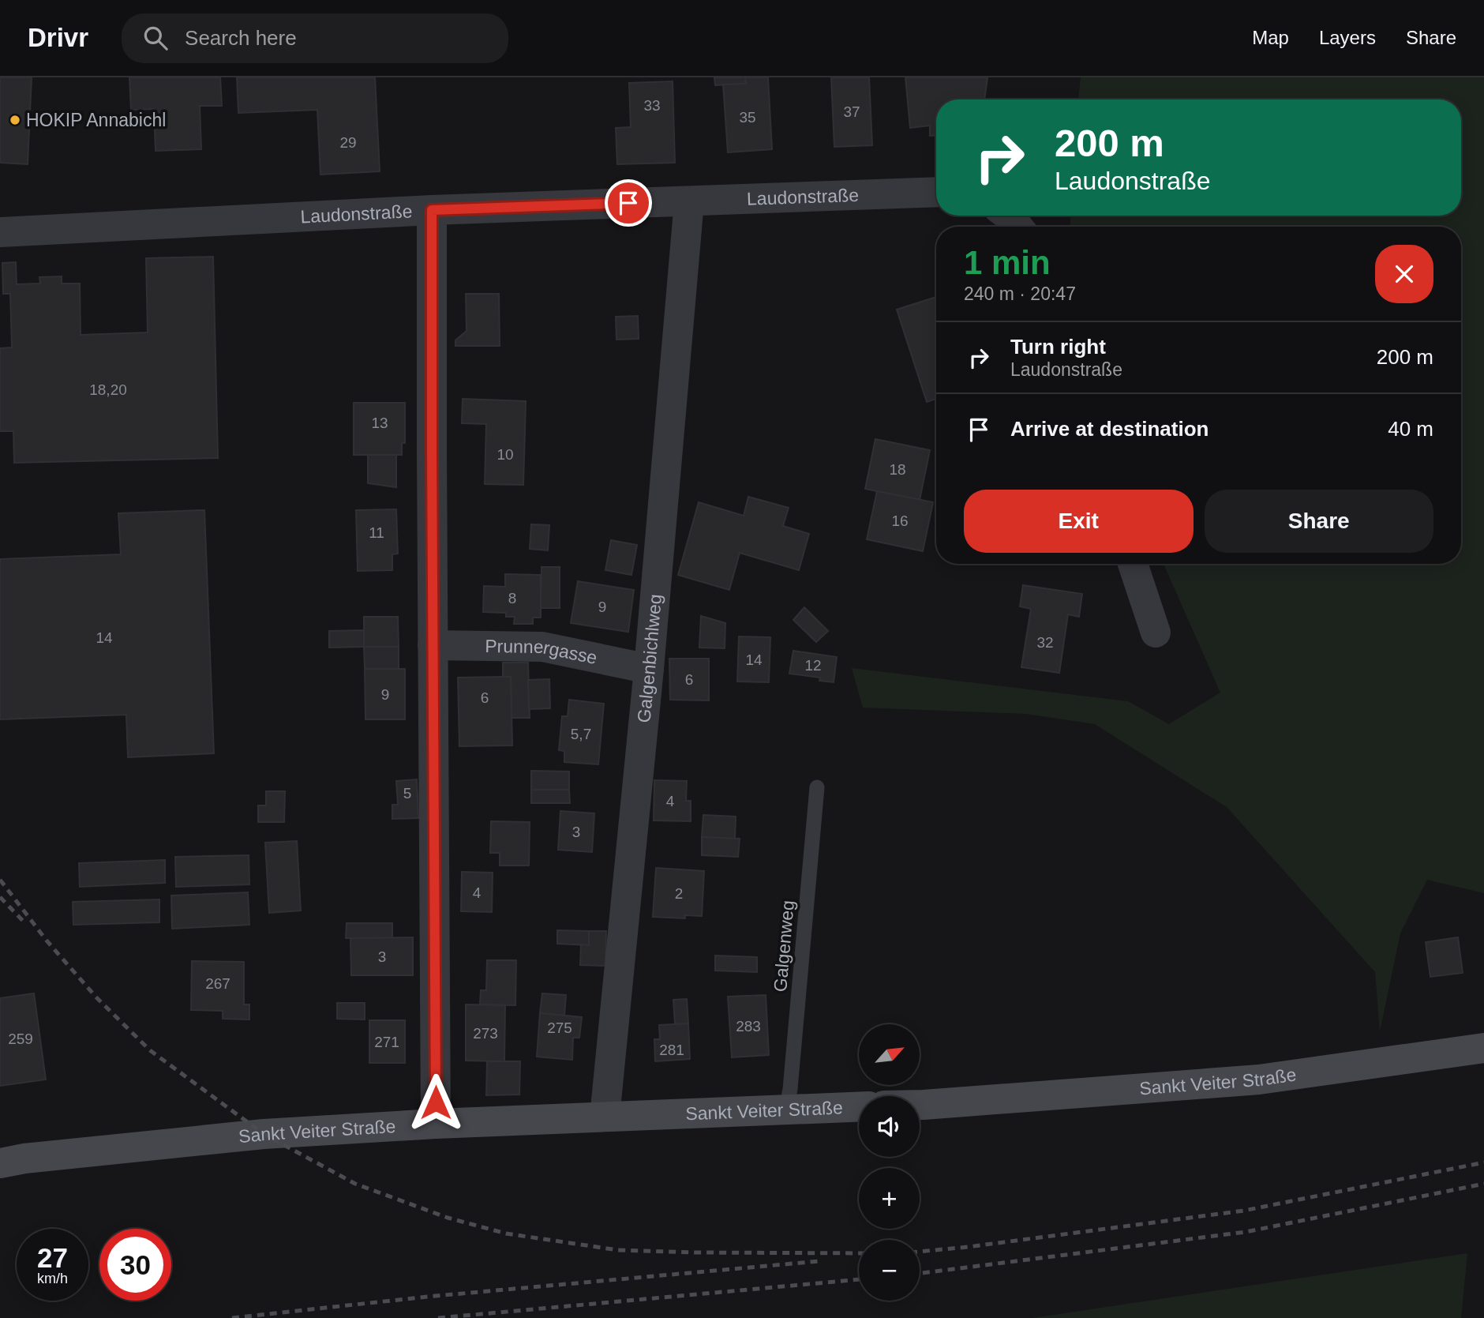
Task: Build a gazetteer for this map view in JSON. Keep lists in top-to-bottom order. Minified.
{"streets":{"main road":["Sankt Veiter Straße"],"street":["Laudonstraße","Prunnergasse","Galgenbichlweg"],"lane":["Galgenweg"]},"crossings":[["Laudonstraße","Galgenbichlweg"],["Prunnergasse","Galgenbichlweg"],["Galgenbichlweg","Sankt Veiter Straße"],["Galgenweg","Sankt Veiter Straße"]],"places":["HOKIP Annabichl"],"house_numbers":["33","37","35","29","18,20","13","10","18","16","11","8","9","14","32","14","12","6","9","6","5,7","5","4","3","4","2","3","267","283","275","273","259","271","281"],"north":"top right","page":{"header":"Drivr","search":"Search here","nav":["Map","Layers","Share"],"turn":["200 m","Laudonstraße"],"heading":["1 min","240 m · 20:47"],"list":[{"name":"Turn right","note":"Laudonstraße","value":"200 m"},{"name":"Arrive at destination","value":"40 m"}],"buttons":["Exit","Share"],"map_buttons":["+","−"],"speed":"27 km/h","limit":"30"}}
